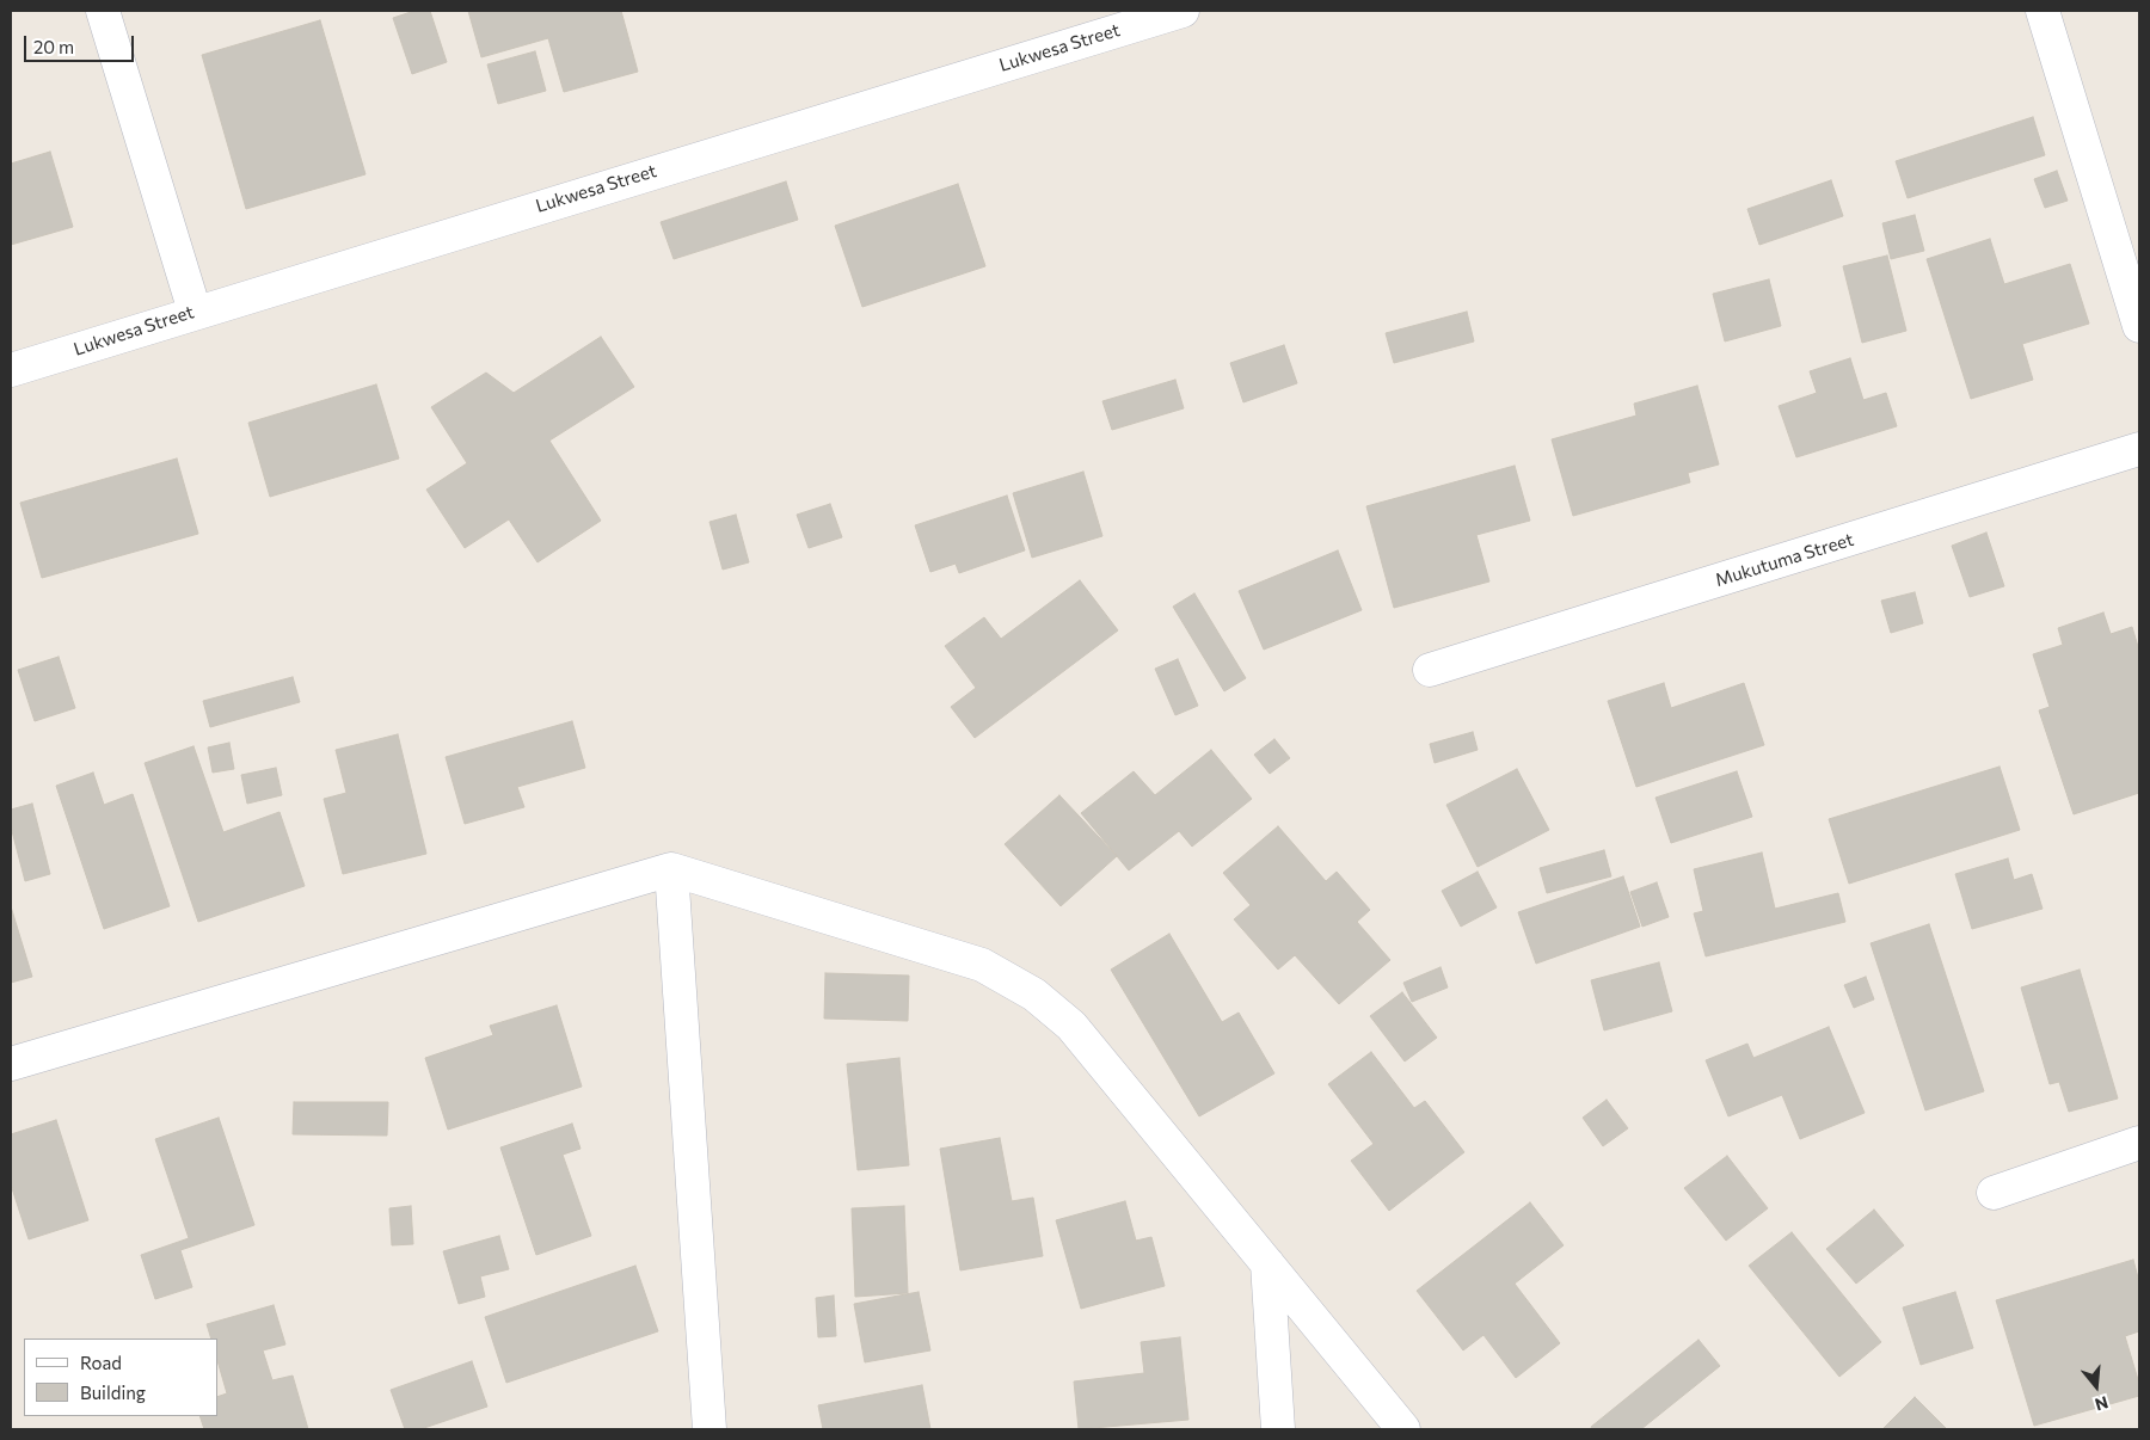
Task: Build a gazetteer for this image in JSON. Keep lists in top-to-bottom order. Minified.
{"streets":{"street":["Lukwesa Street","Mukutuma Street"]},"legend":["Road","Building"],"scale_bar":"20 m","north":"bottom"}
